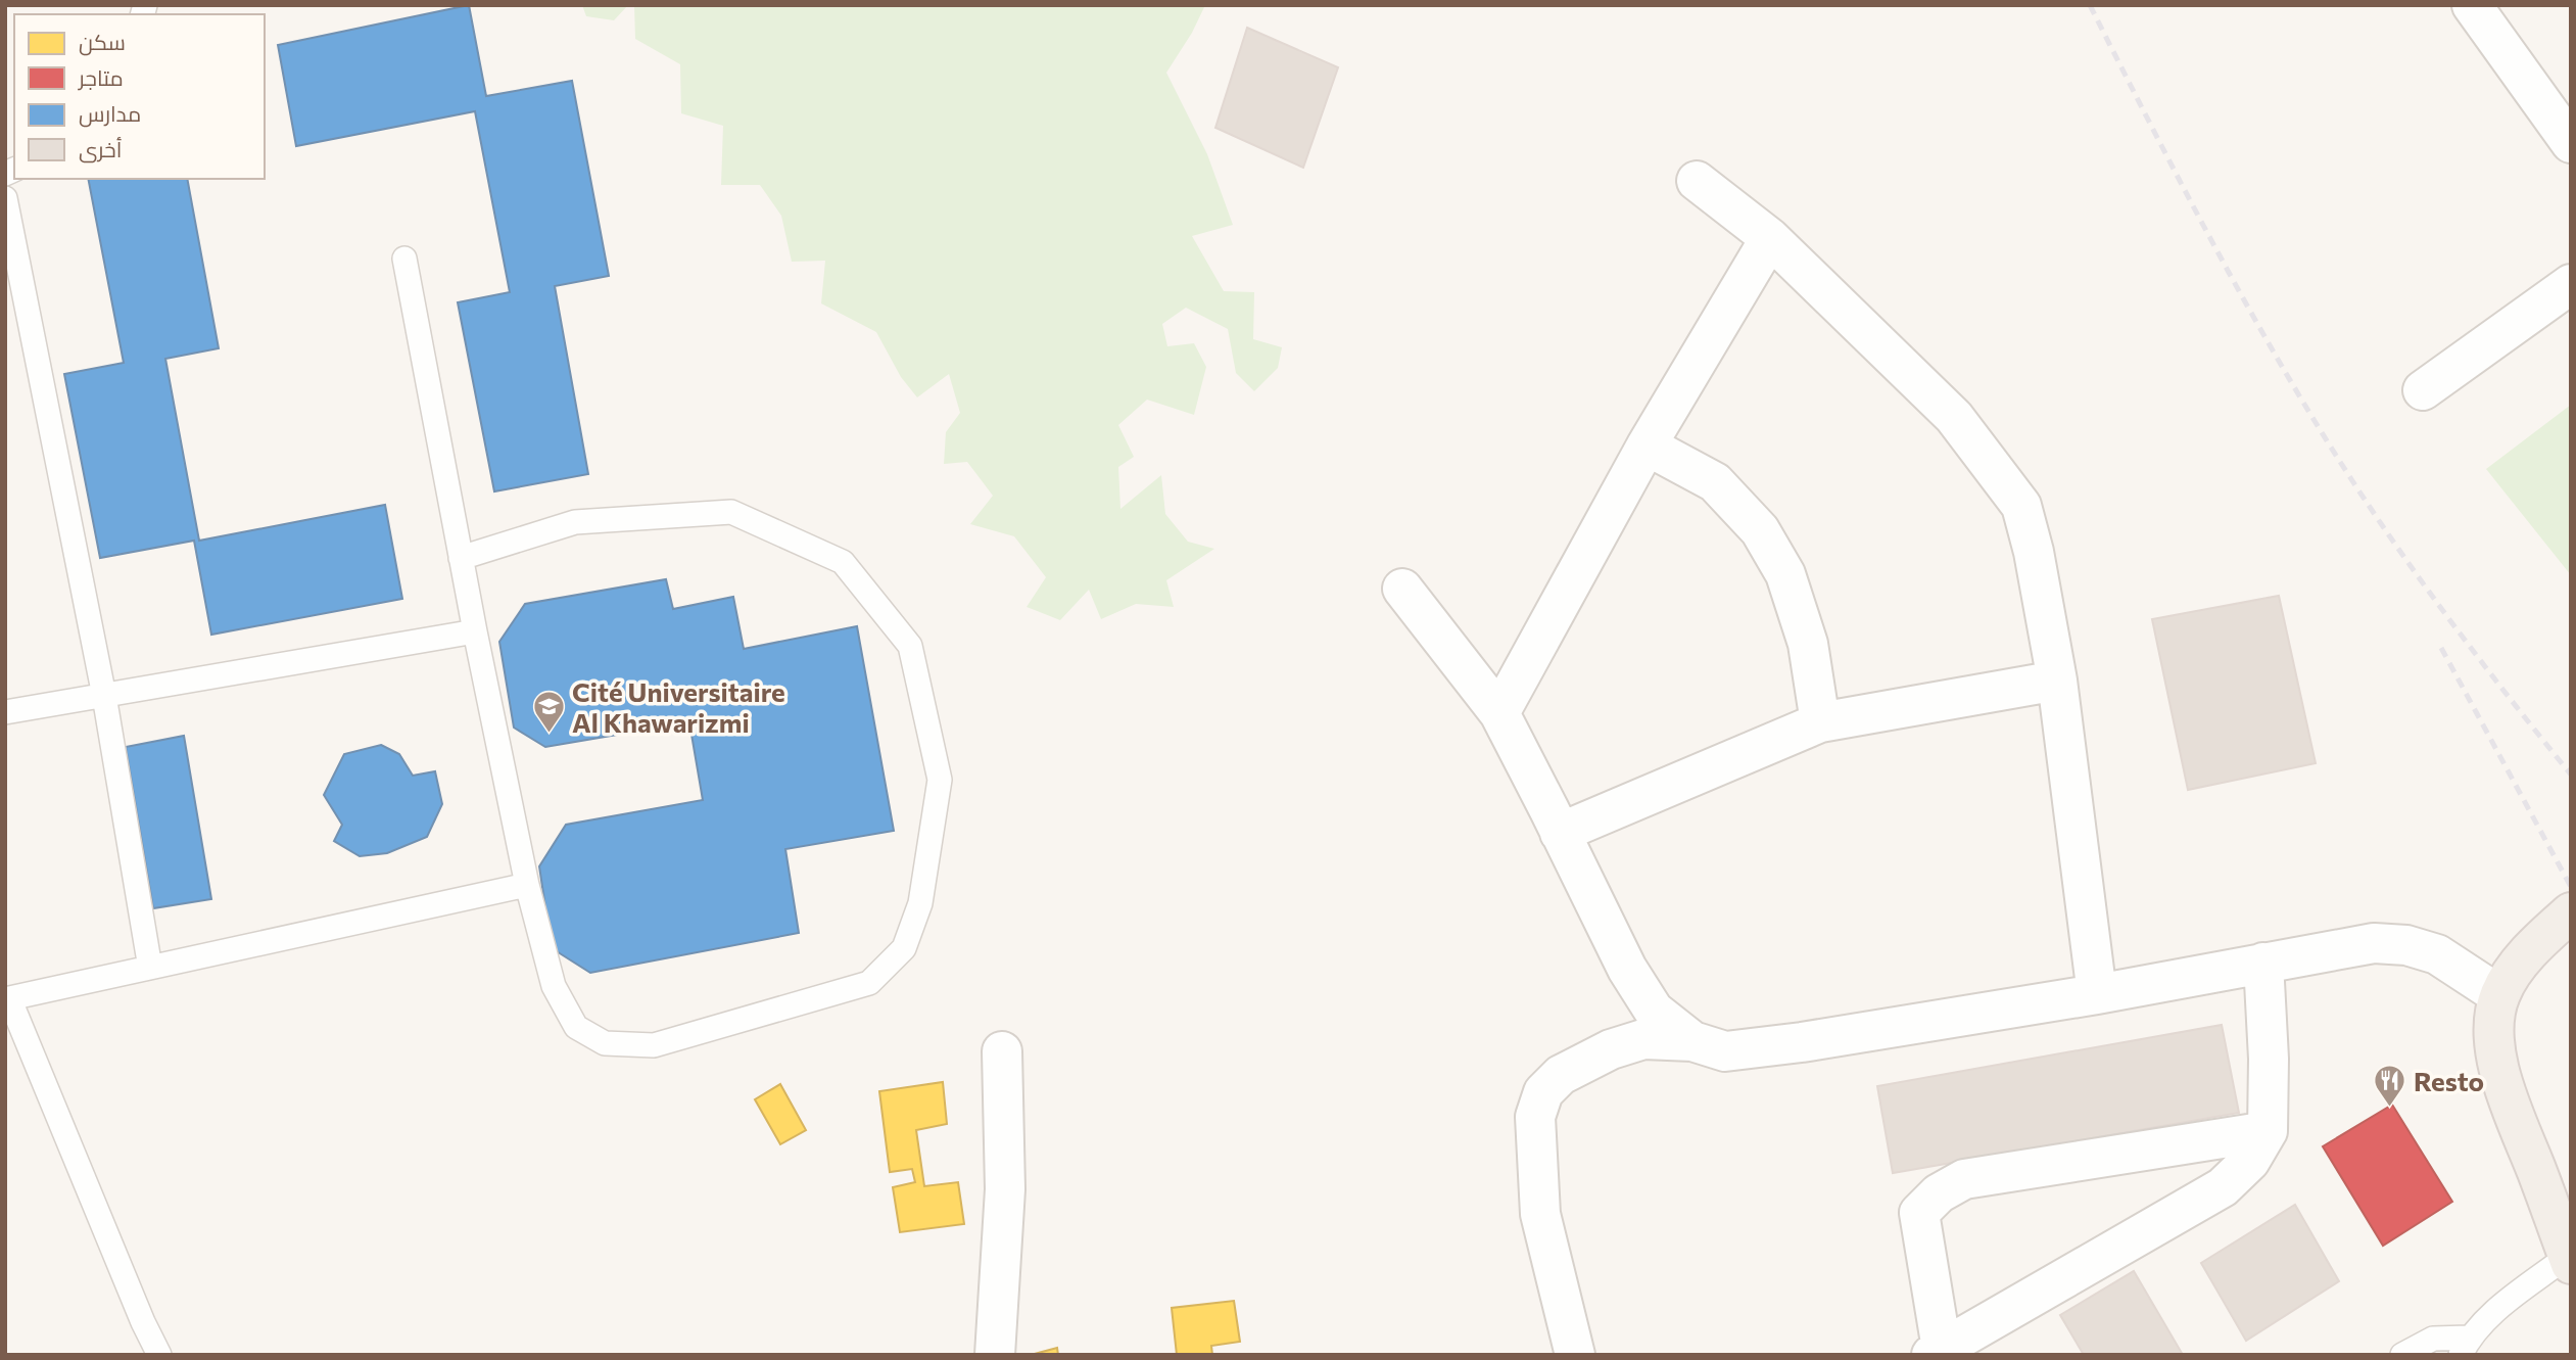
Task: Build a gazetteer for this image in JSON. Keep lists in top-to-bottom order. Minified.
{"places":{"school or university":["Cité Universitaire Al Khawarizmi"],"restaurant":["Resto"]},"legend":["سكن","متاجر","مدارس","أخرى"]}
